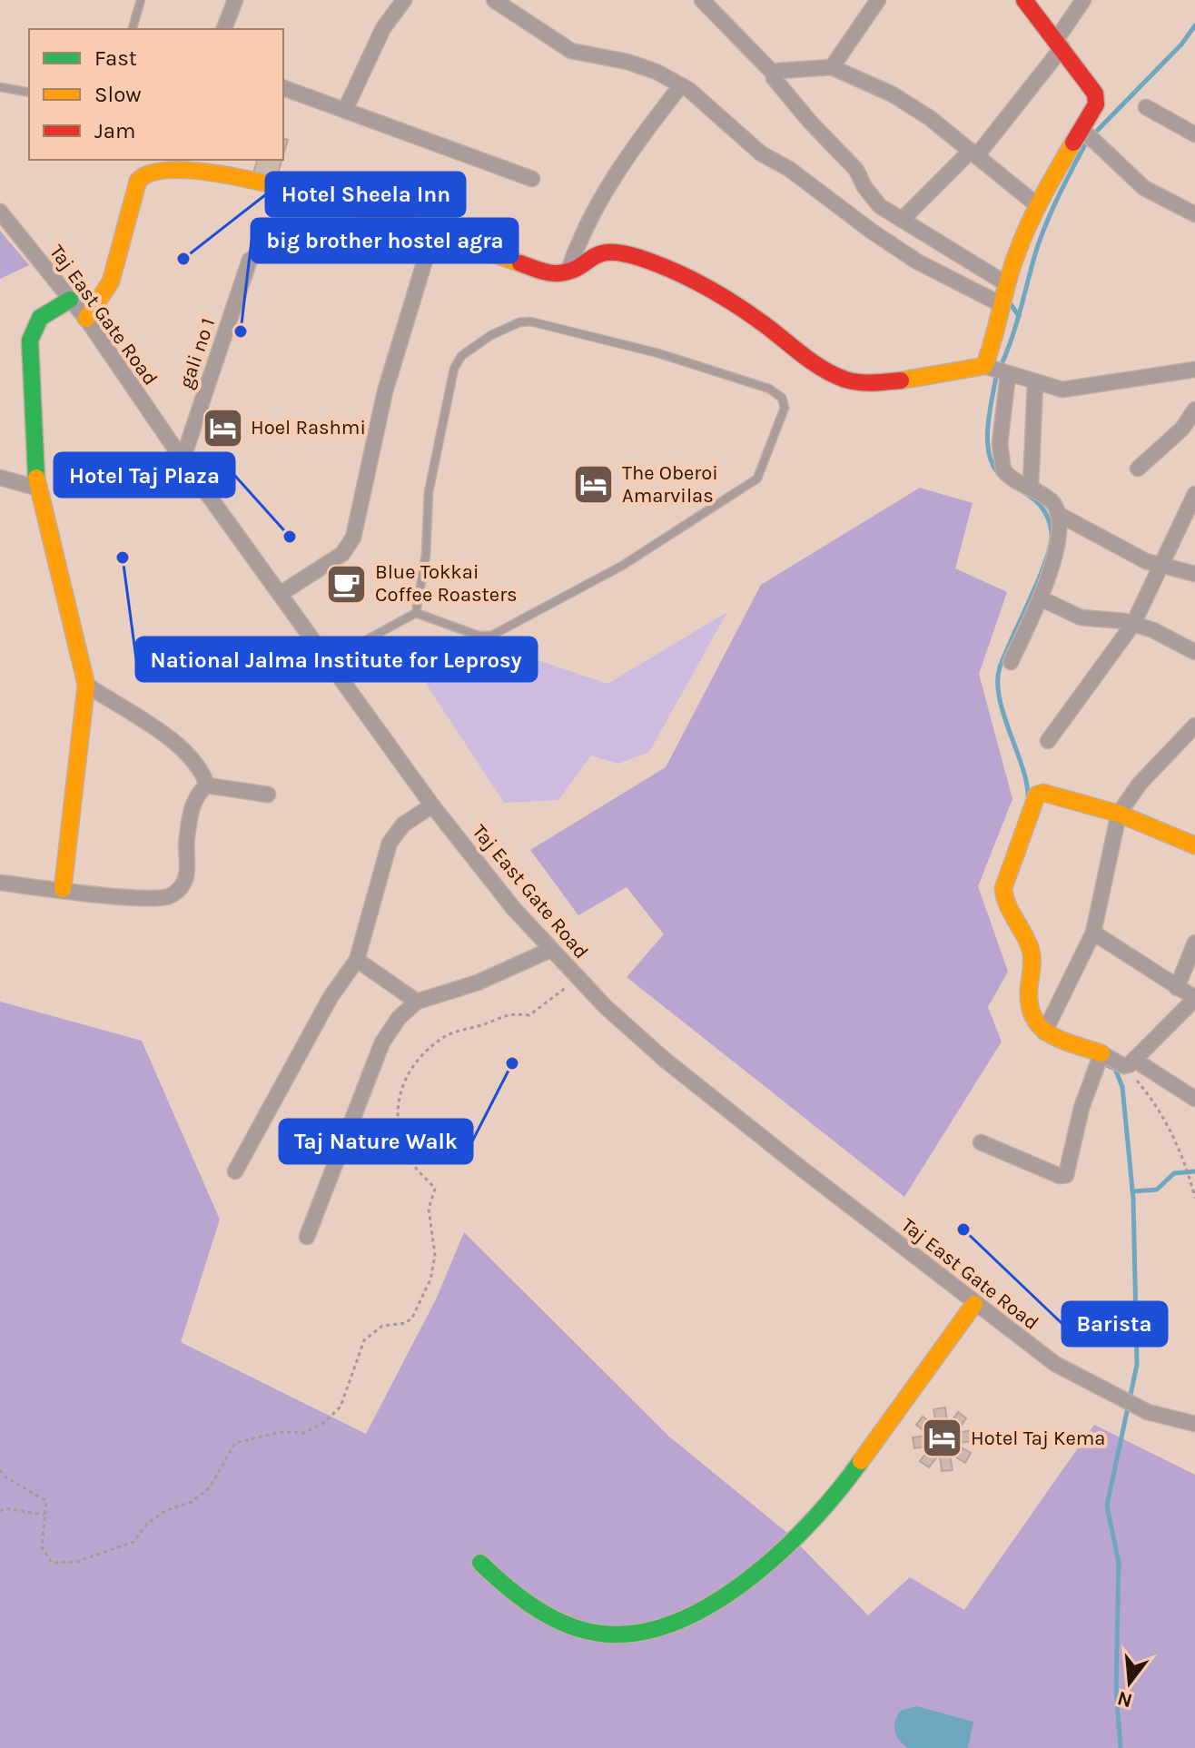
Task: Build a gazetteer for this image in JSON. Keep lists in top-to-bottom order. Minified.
{"streets":{"street":["Taj East Gate Road","gali no 1"]},"crossings":[["Taj East Gate Road","gali no 1"]],"places":{"other":["Hotel Sheela Inn","big brother hostel agra","Hotel Taj Plaza","National Jalma Institute for Leprosy","Taj Nature Walk","Barista"],"hotel":["Hoel Rashmi","The Oberoi Amarvilas","Hotel Taj Kema"],"cafe":["Blue Tokkai Coffee Roasters"]},"legend":["Fast","Slow","Jam"],"north":"bottom"}
